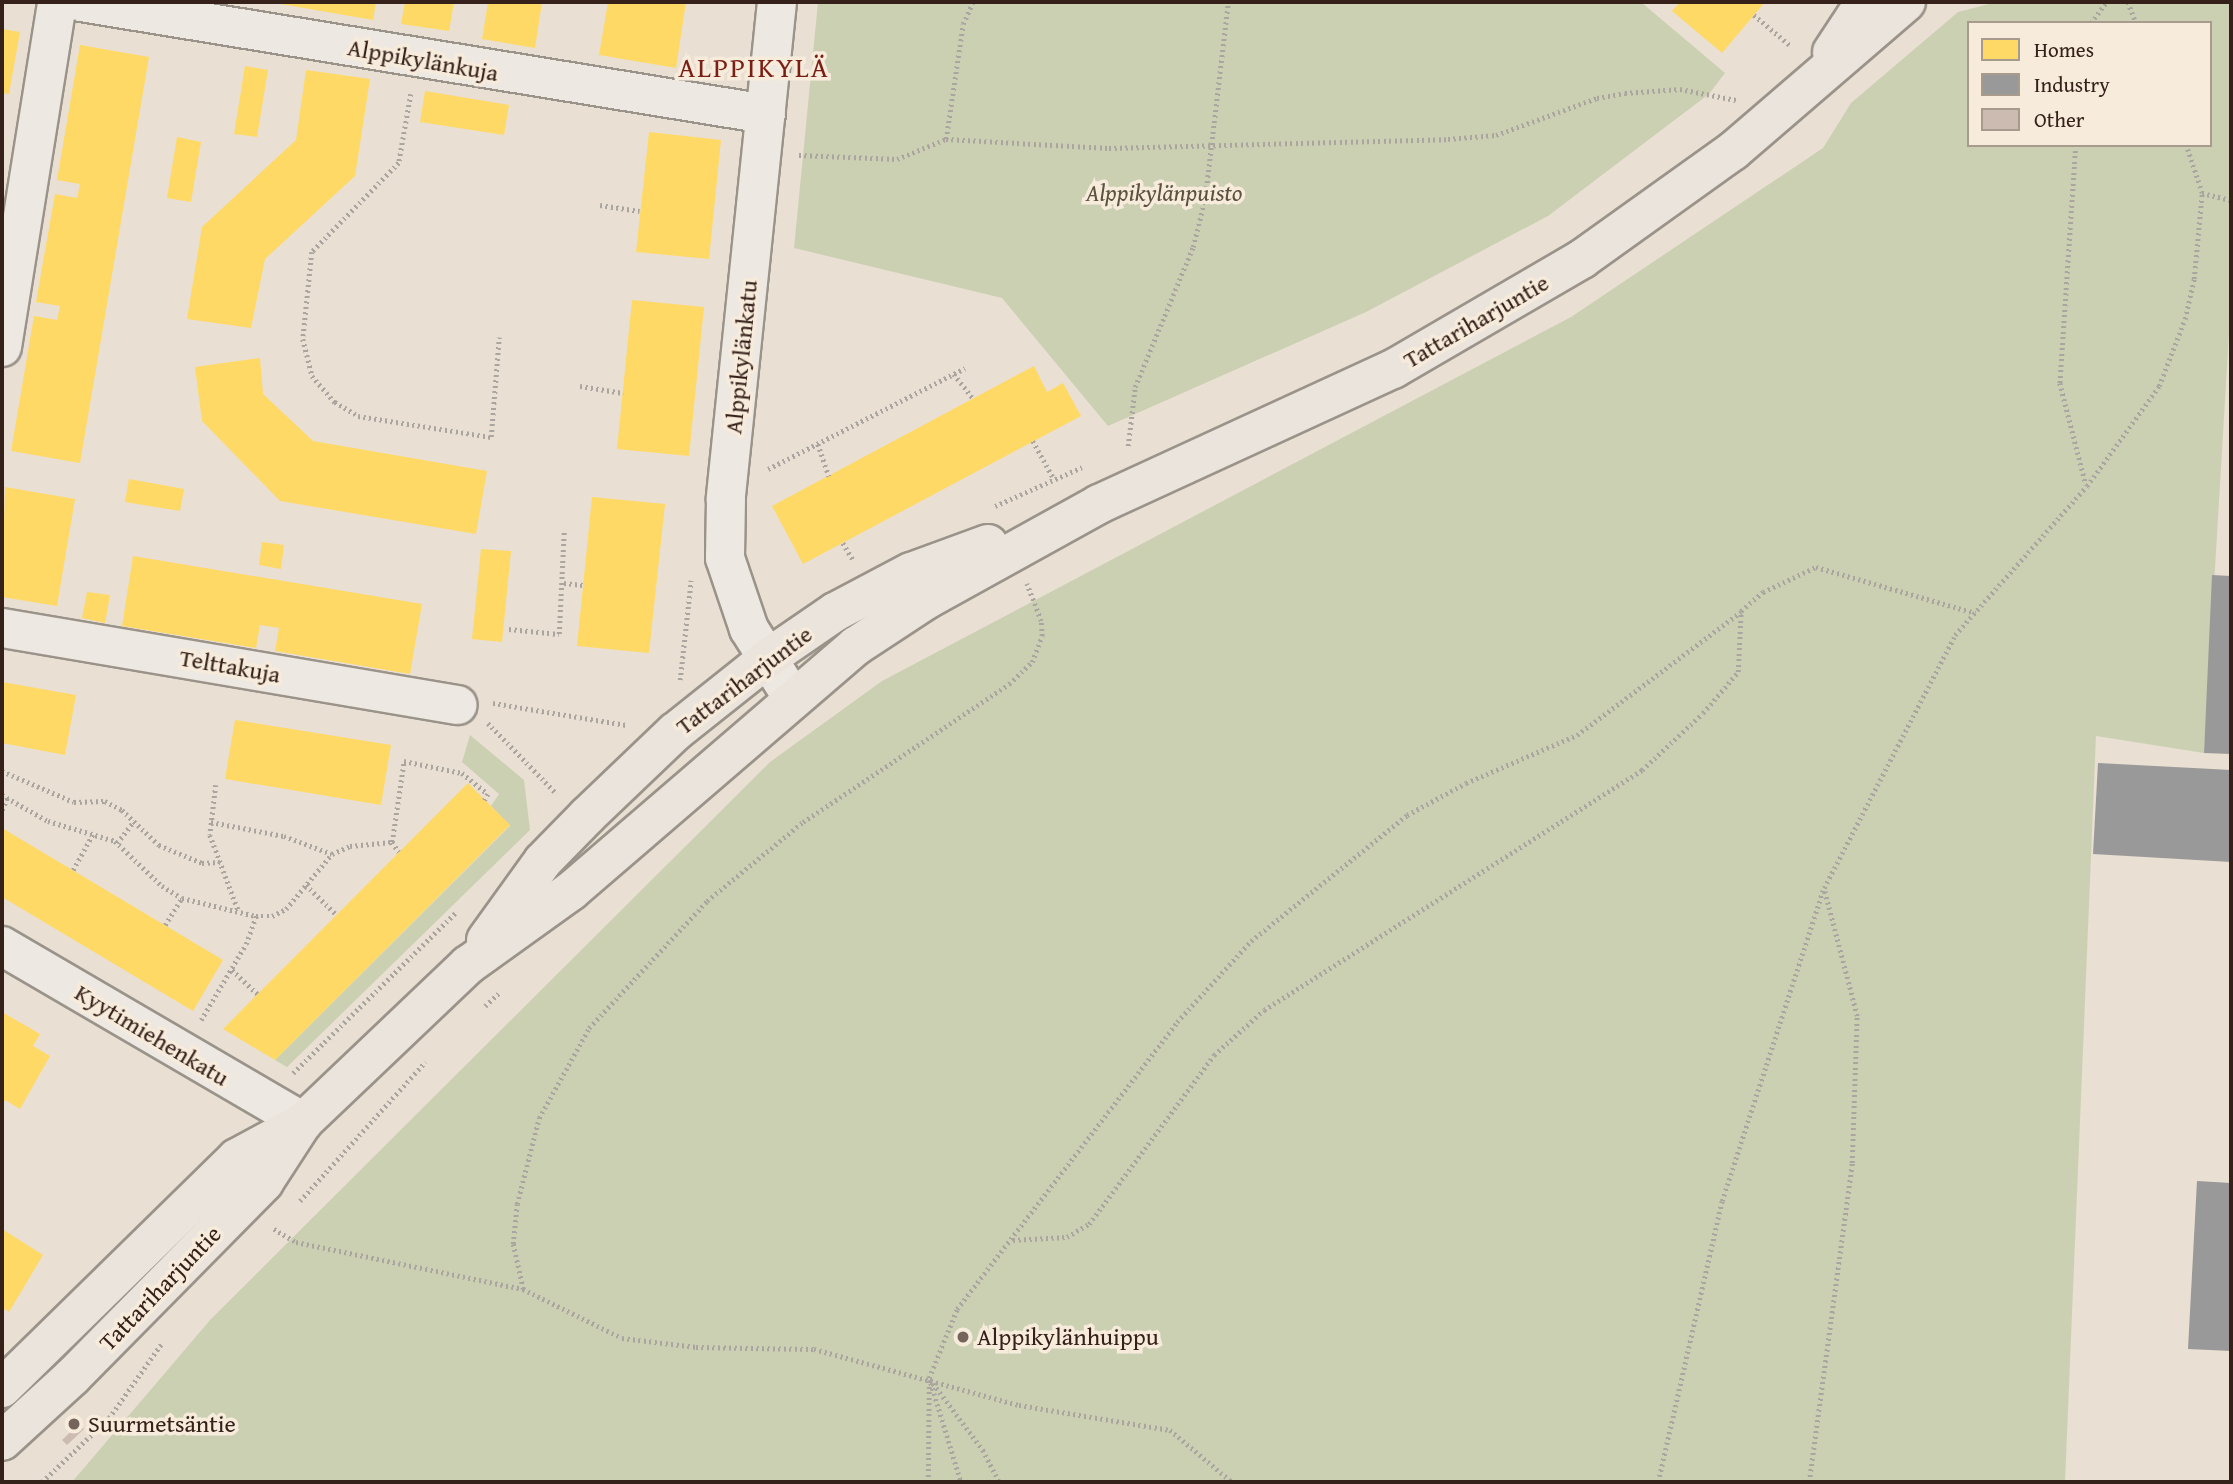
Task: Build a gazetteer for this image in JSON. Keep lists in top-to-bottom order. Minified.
{"streets":{"main road":["Tattariharjuntie"],"street":["Alppikylänkuja","Alppikylänkatu","Telttakuja","Kyytimiehenkatu"]},"crossings":[["Alppikylänkuja","Alppikylänkatu"],["Tattariharjuntie","Alppikylänkatu"],["Tattariharjuntie","Kyytimiehenkatu"]],"districts":["ALPPIKYLÄ"],"parks":["Alppikylänpuisto"],"places":["Alppikylänhuippu","Suurmetsäntie"],"legend":["Homes","Industry","Other"]}
